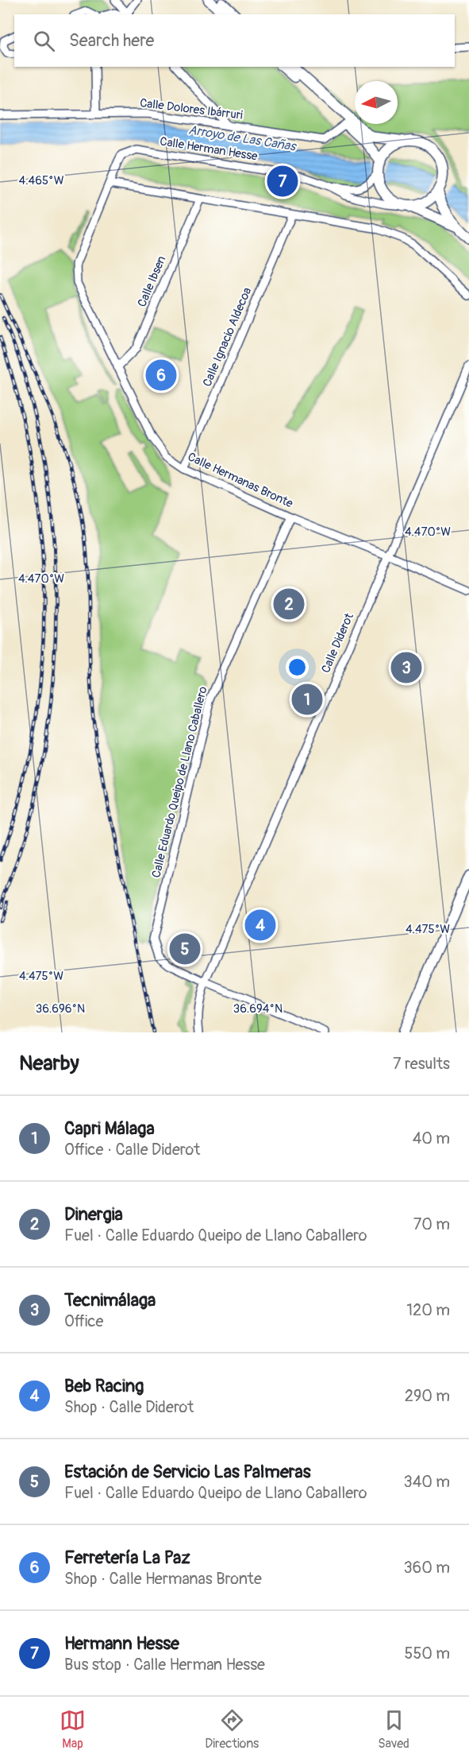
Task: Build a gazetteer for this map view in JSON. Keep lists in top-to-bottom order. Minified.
{"streets":{"main road":["Calle Herman Hesse"],"street":["Calle Dolores Ibárruri","Calle Ibsen","Calle Ignacio Aldecoa","Calle Hermanas Bronte","Calle Diderot","Calle Eduardo Queipo de Llano Caballero"]},"crossings":[["Calle Herman Hesse","Calle Hermanas Bronte"],["Calle Ibsen","Calle Hermanas Bronte"],["Calle Ignacio Aldecoa","Calle Hermanas Bronte"],["Calle Hermanas Bronte","Calle Diderot"],["Calle Hermanas Bronte","Calle Eduardo Queipo de Llano Caballero"],["Calle Diderot","Calle Eduardo Queipo de Llano Caballero"]],"water":["Arroyo de Las Cañas"],"north":"left","page":{"search":"Search here","pins":["7","6","2","3","1","4","5"],"heading":["Nearby","7 results"],"list":[{"mark":"1","name":"Capri Málaga","note":"Office · Calle Diderot","value":"40 m"},{"mark":"2","name":"Dinergia","note":"Fuel · Calle Eduardo Queipo de Llano Caballero","value":"70 m"},{"mark":"3","name":"Tecnimálaga","note":"Office","value":"120 m"},{"mark":"4","name":"Beb Racing","note":"Shop · Calle Diderot","value":"290 m"},{"mark":"5","name":"Estación de Servicio Las Palmeras","note":"Fuel · Calle Eduardo Queipo de Llano Caballero","value":"340 m"},{"mark":"6","name":"Ferretería La Paz","note":"Shop · Calle Hermanas Bronte","value":"360 m"},{"mark":"7","name":"Hermann Hesse","note":"Bus stop · Calle Herman Hesse","value":"550 m"}],"nav":["Map","Directions","Saved"]},"coordinates":["4.465°W","4.470°W","4.475°W","36.696°N","36.694°N"]}
